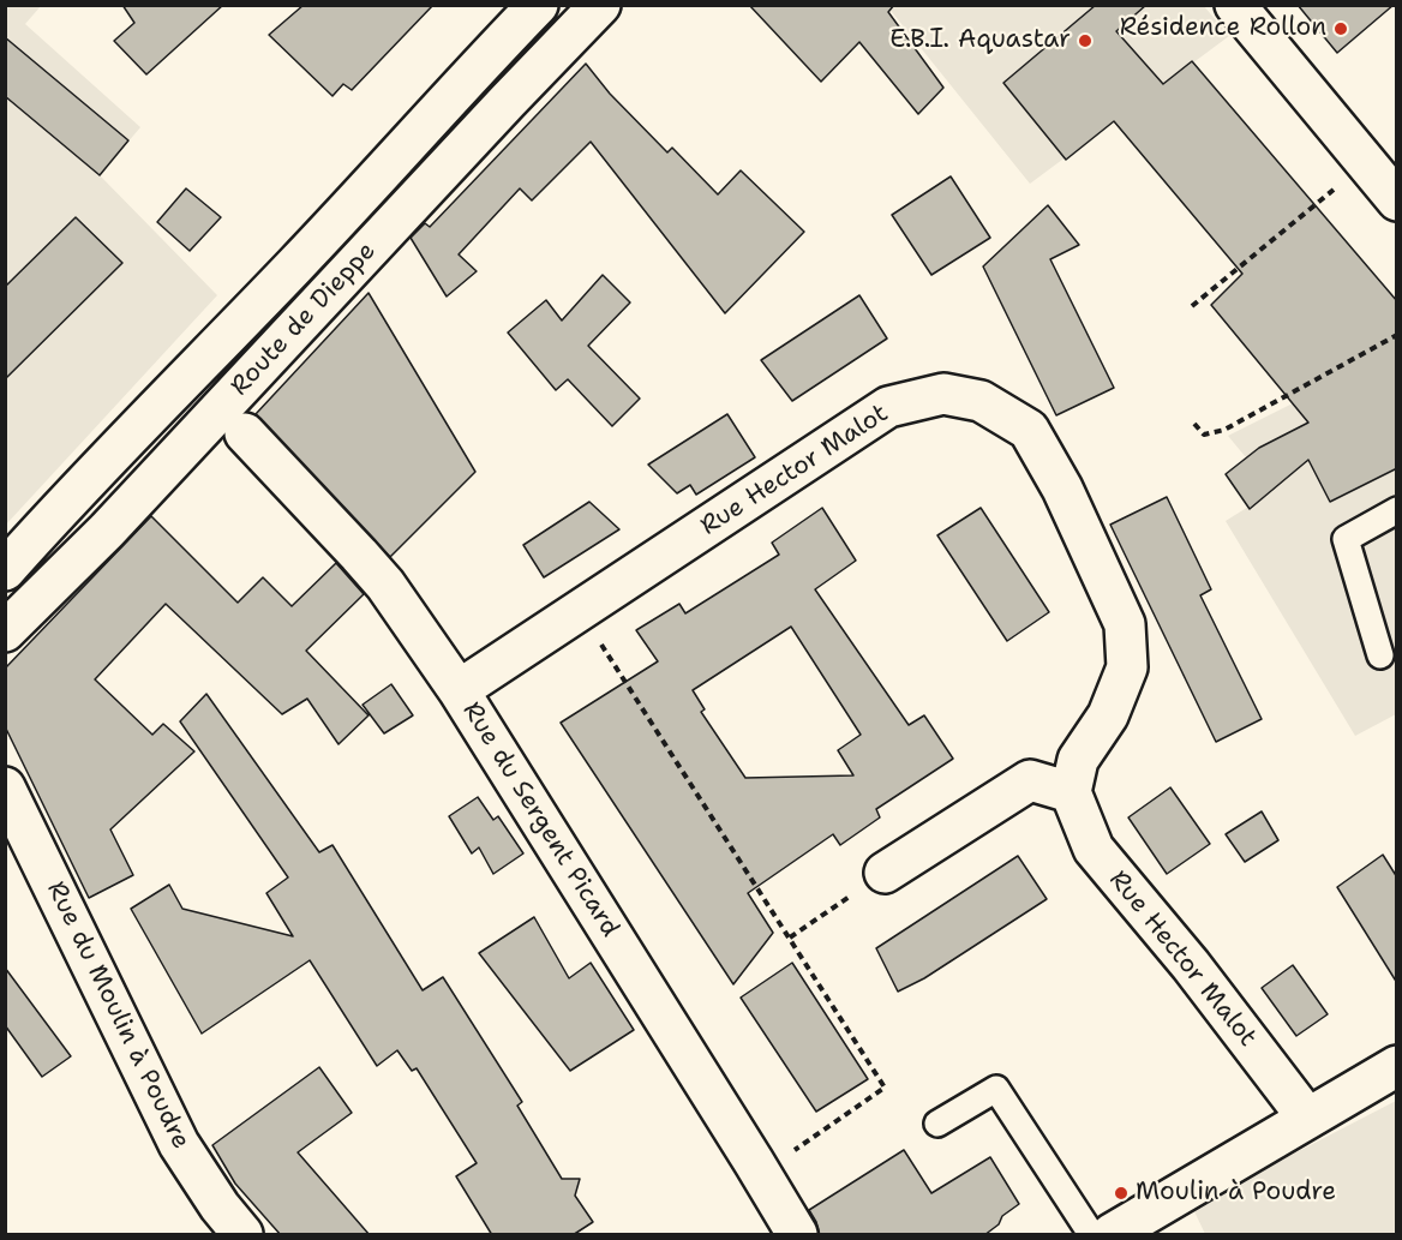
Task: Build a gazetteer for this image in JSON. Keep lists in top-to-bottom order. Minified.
{"streets":{"street":["Route de Dieppe","Rue Hector Malot","Rue du Sergent Picard","Rue du Moulin à Poudre"]},"crossings":[["Rue Hector Malot","Rue du Sergent Picard"]],"places":["Résidence Rollon","E.B.I. Aquastar","Moulin à Poudre"]}
